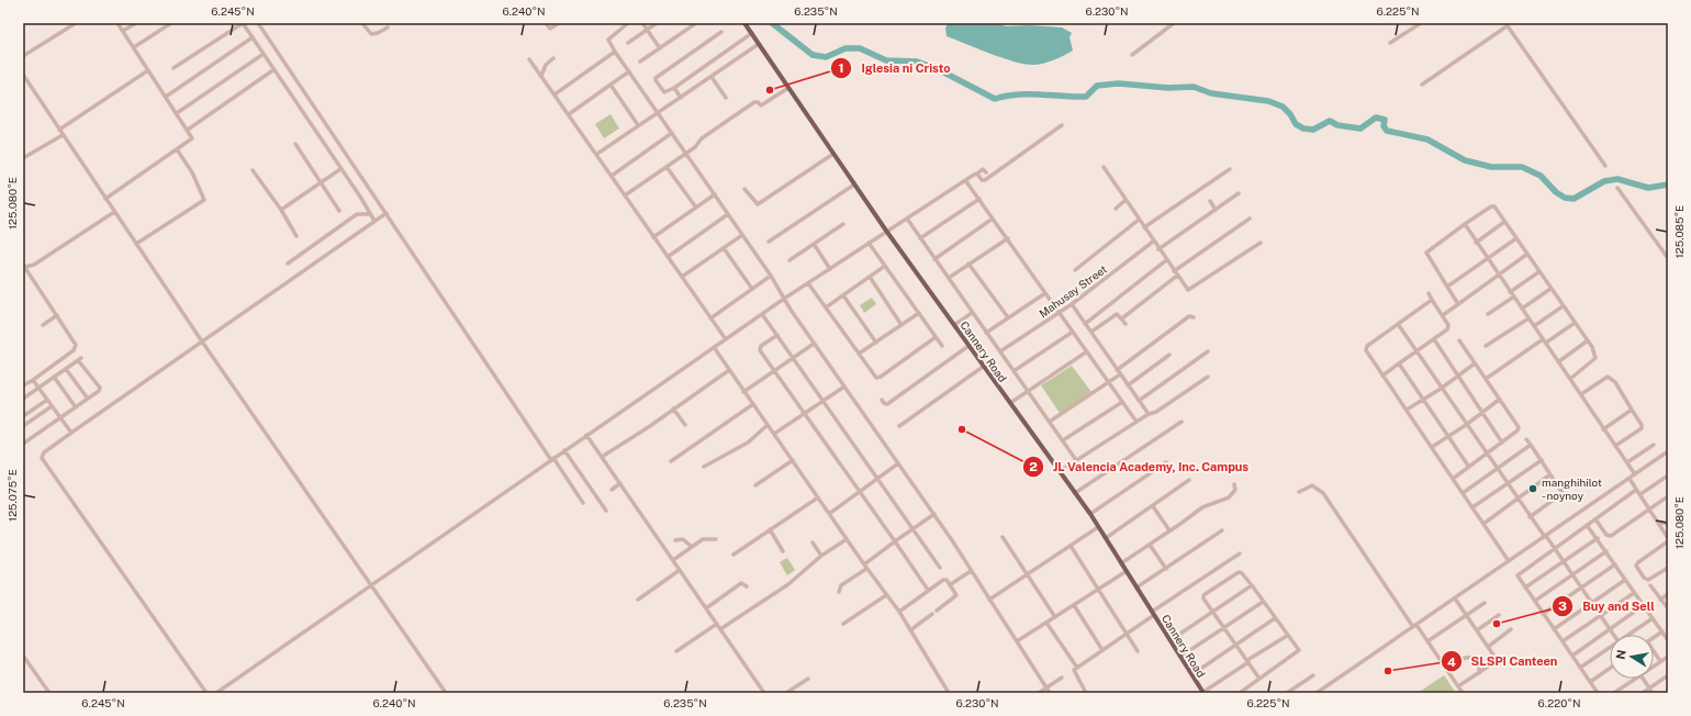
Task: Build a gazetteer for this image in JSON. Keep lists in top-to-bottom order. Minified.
{"streets":{"main road":["Cannery Road"],"street":["Mahusay Street"]},"places":["Iglesia ni Cristo","JL Valencia Academy, Inc. Campus","manghihilot - noynoy","Buy and Sell","SLSPI Canteen"],"north":"left","coordinates":["6.245°N","6.240°N","6.235°N","6.230°N","6.225°N","125.080°E","125.085°E","125.075°E","6.220°N"]}
